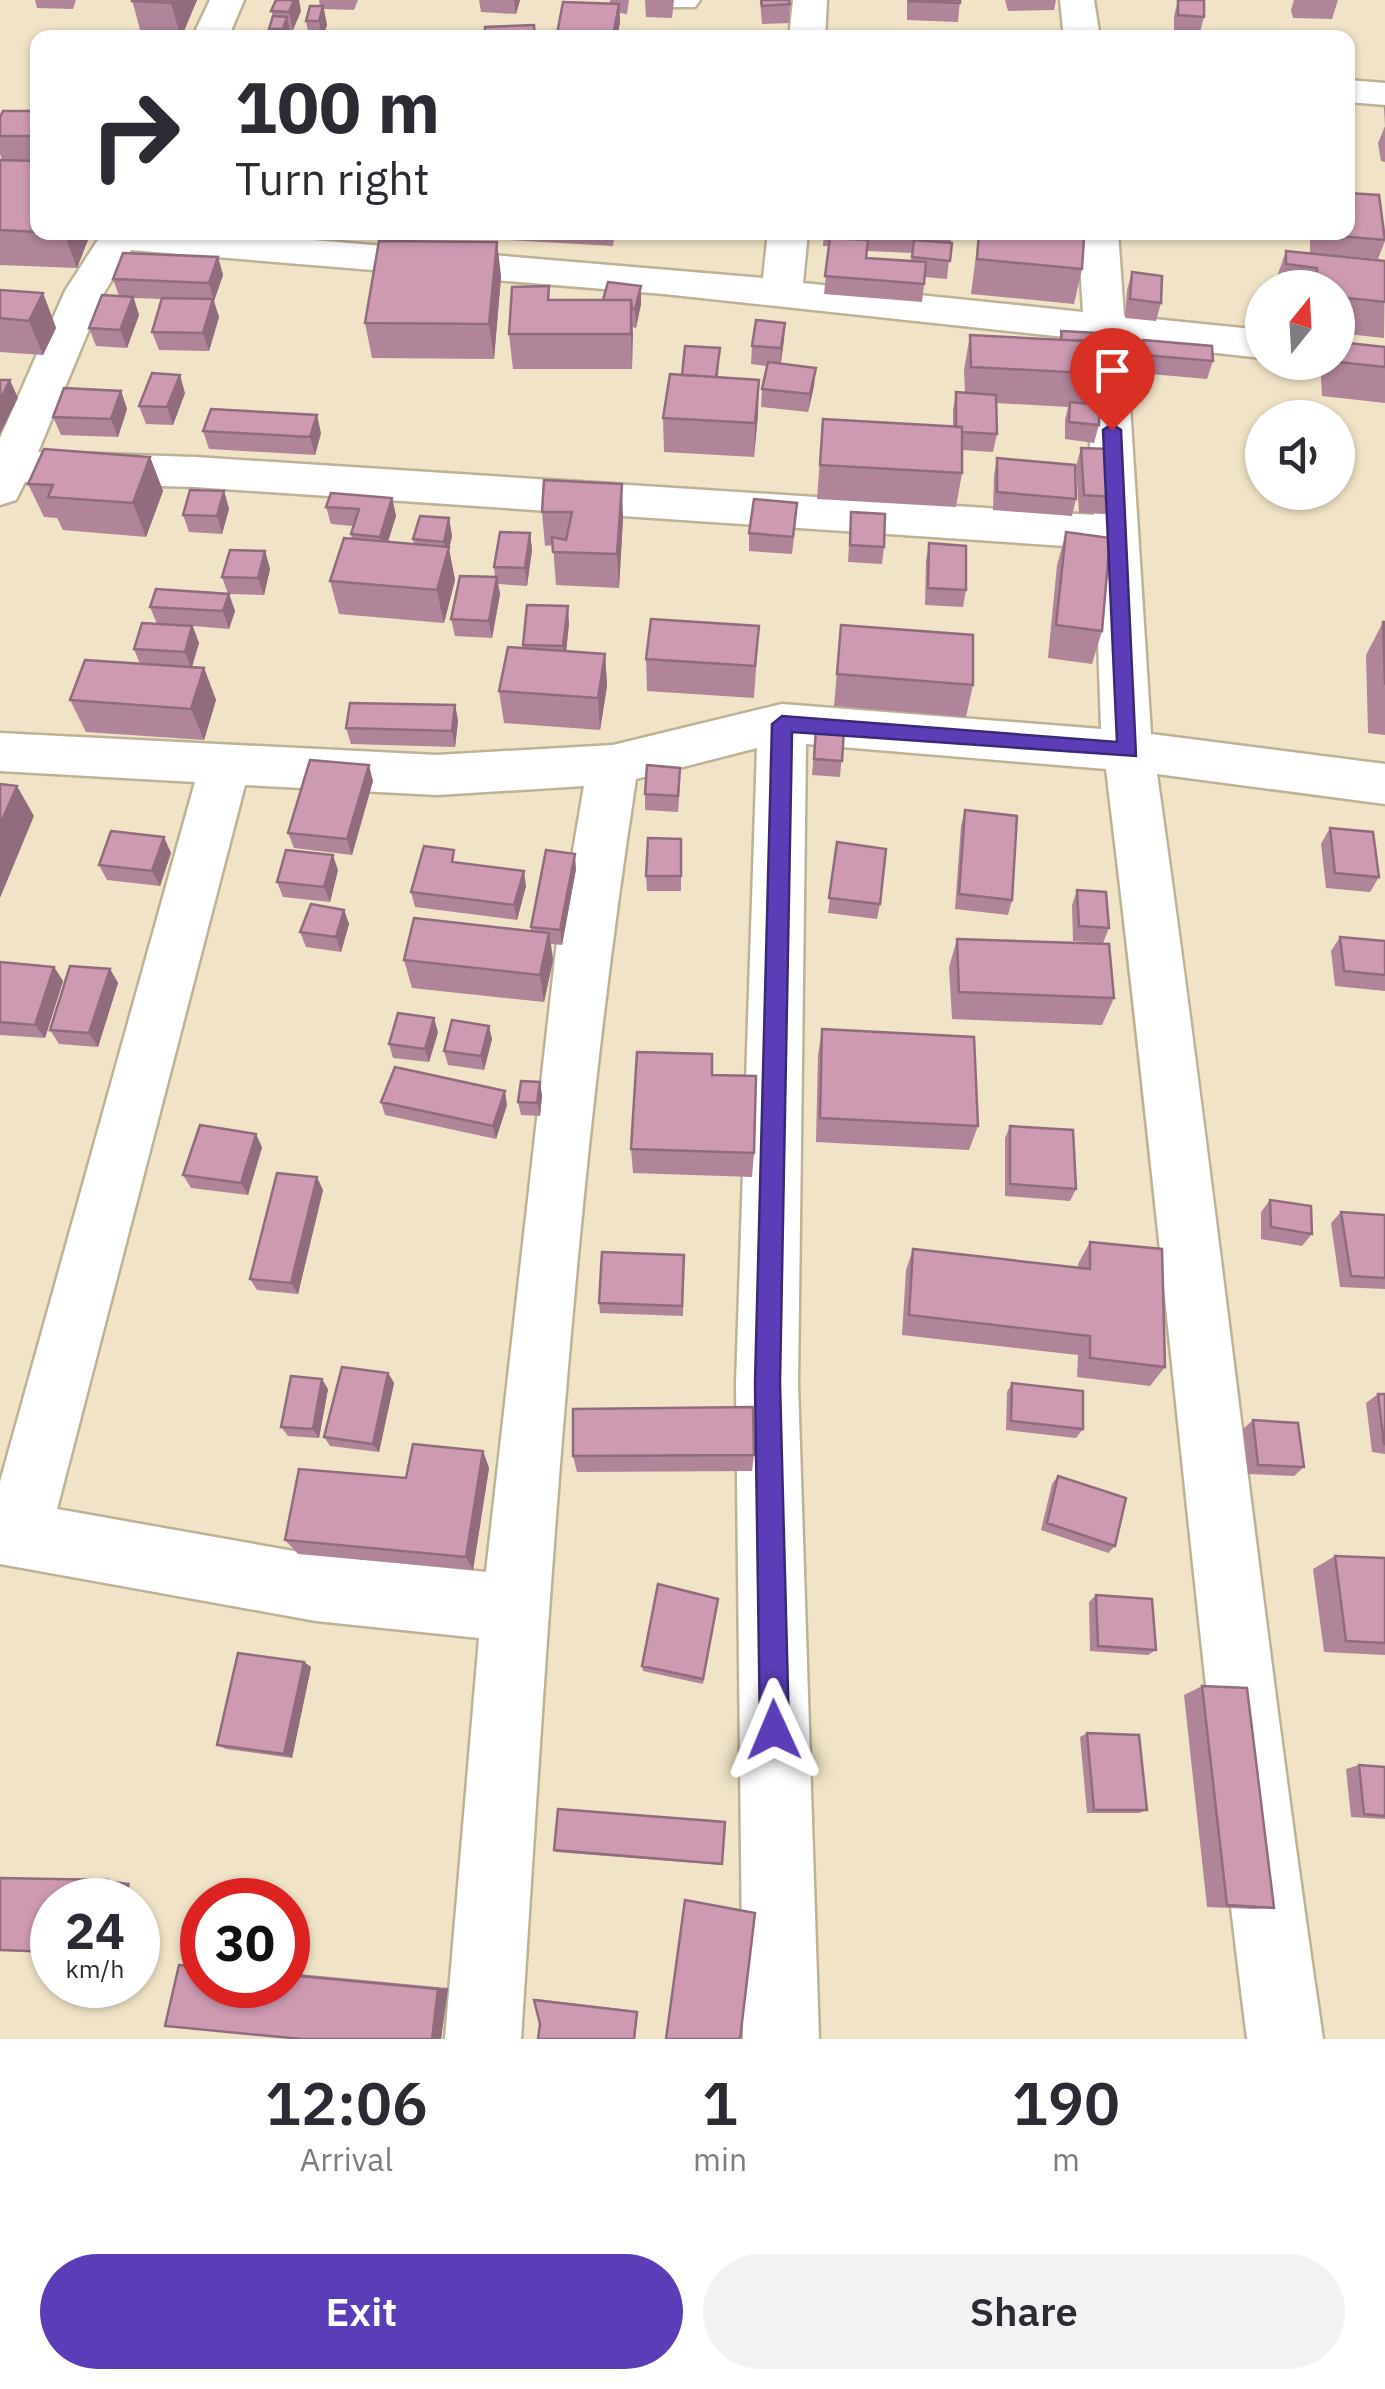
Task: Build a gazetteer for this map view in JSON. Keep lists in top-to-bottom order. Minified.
{"north":"top","page":{"turn":["100 m","Turn right"],"speed":"24 km/h","limit":"30","eta":["12:06","Arrival","1","min","190","m"],"buttons":["Exit","Share"]}}
